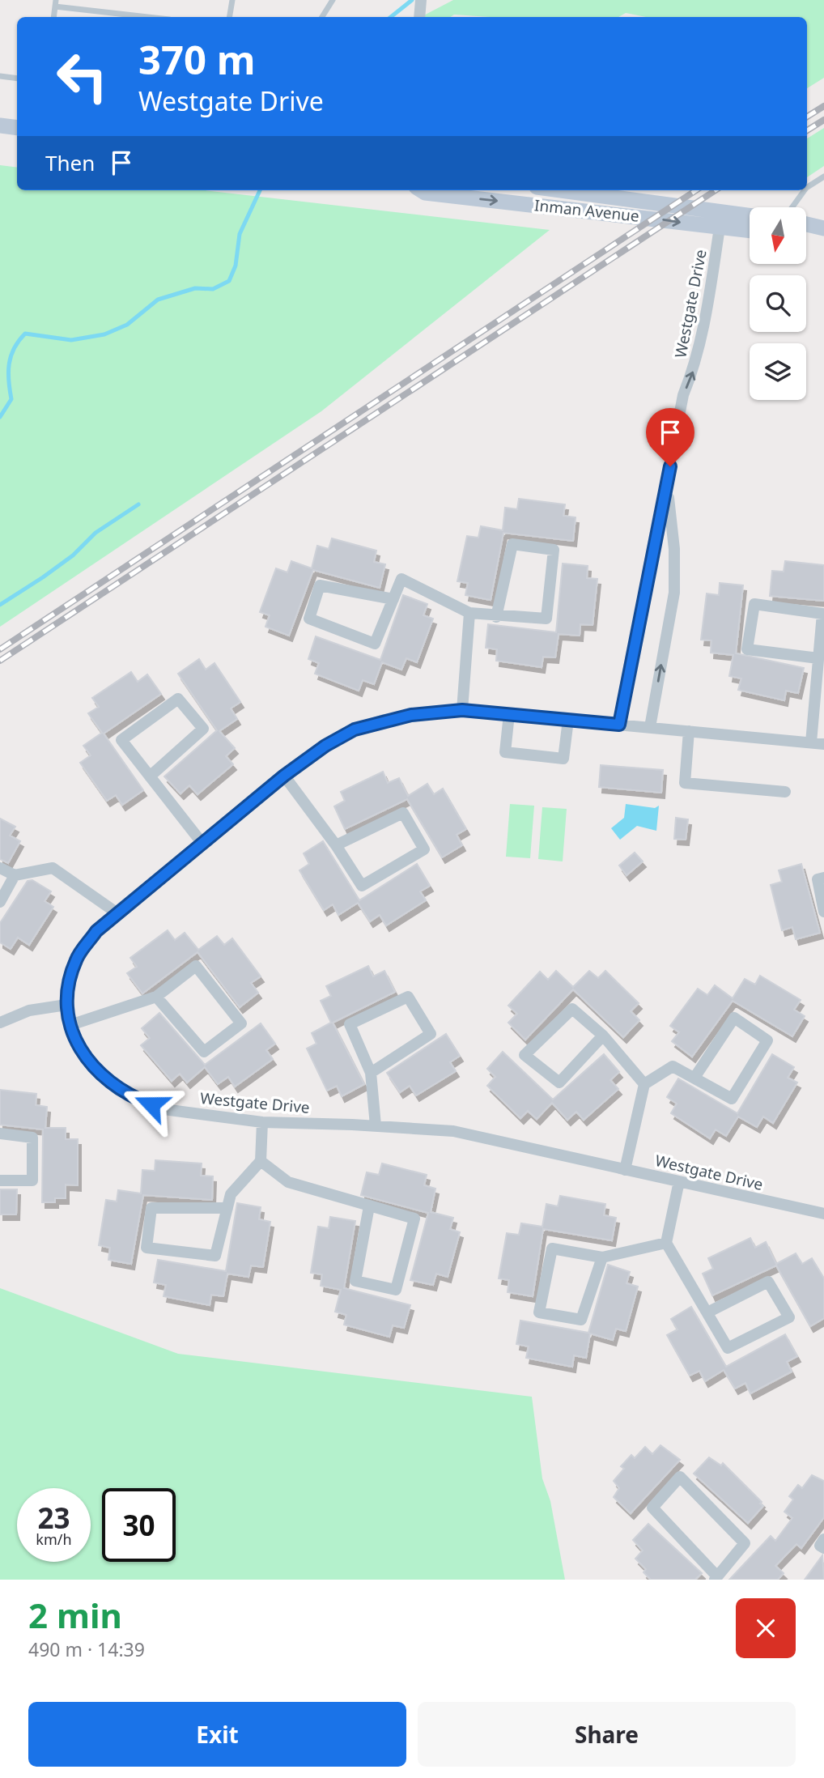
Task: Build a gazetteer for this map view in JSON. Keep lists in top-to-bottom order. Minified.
{"streets":{"main road":["Inman Avenue"],"street":["Westgate Drive"]},"crossings":[["Inman Avenue","Westgate Drive"]],"north":"bottom","page":{"turn":["370 m","Westgate Drive"],"then":"Then","speed":"23 km/h","limit":"30","heading":["2 min","490 m · 14:39"],"buttons":["Exit","Share"]}}
